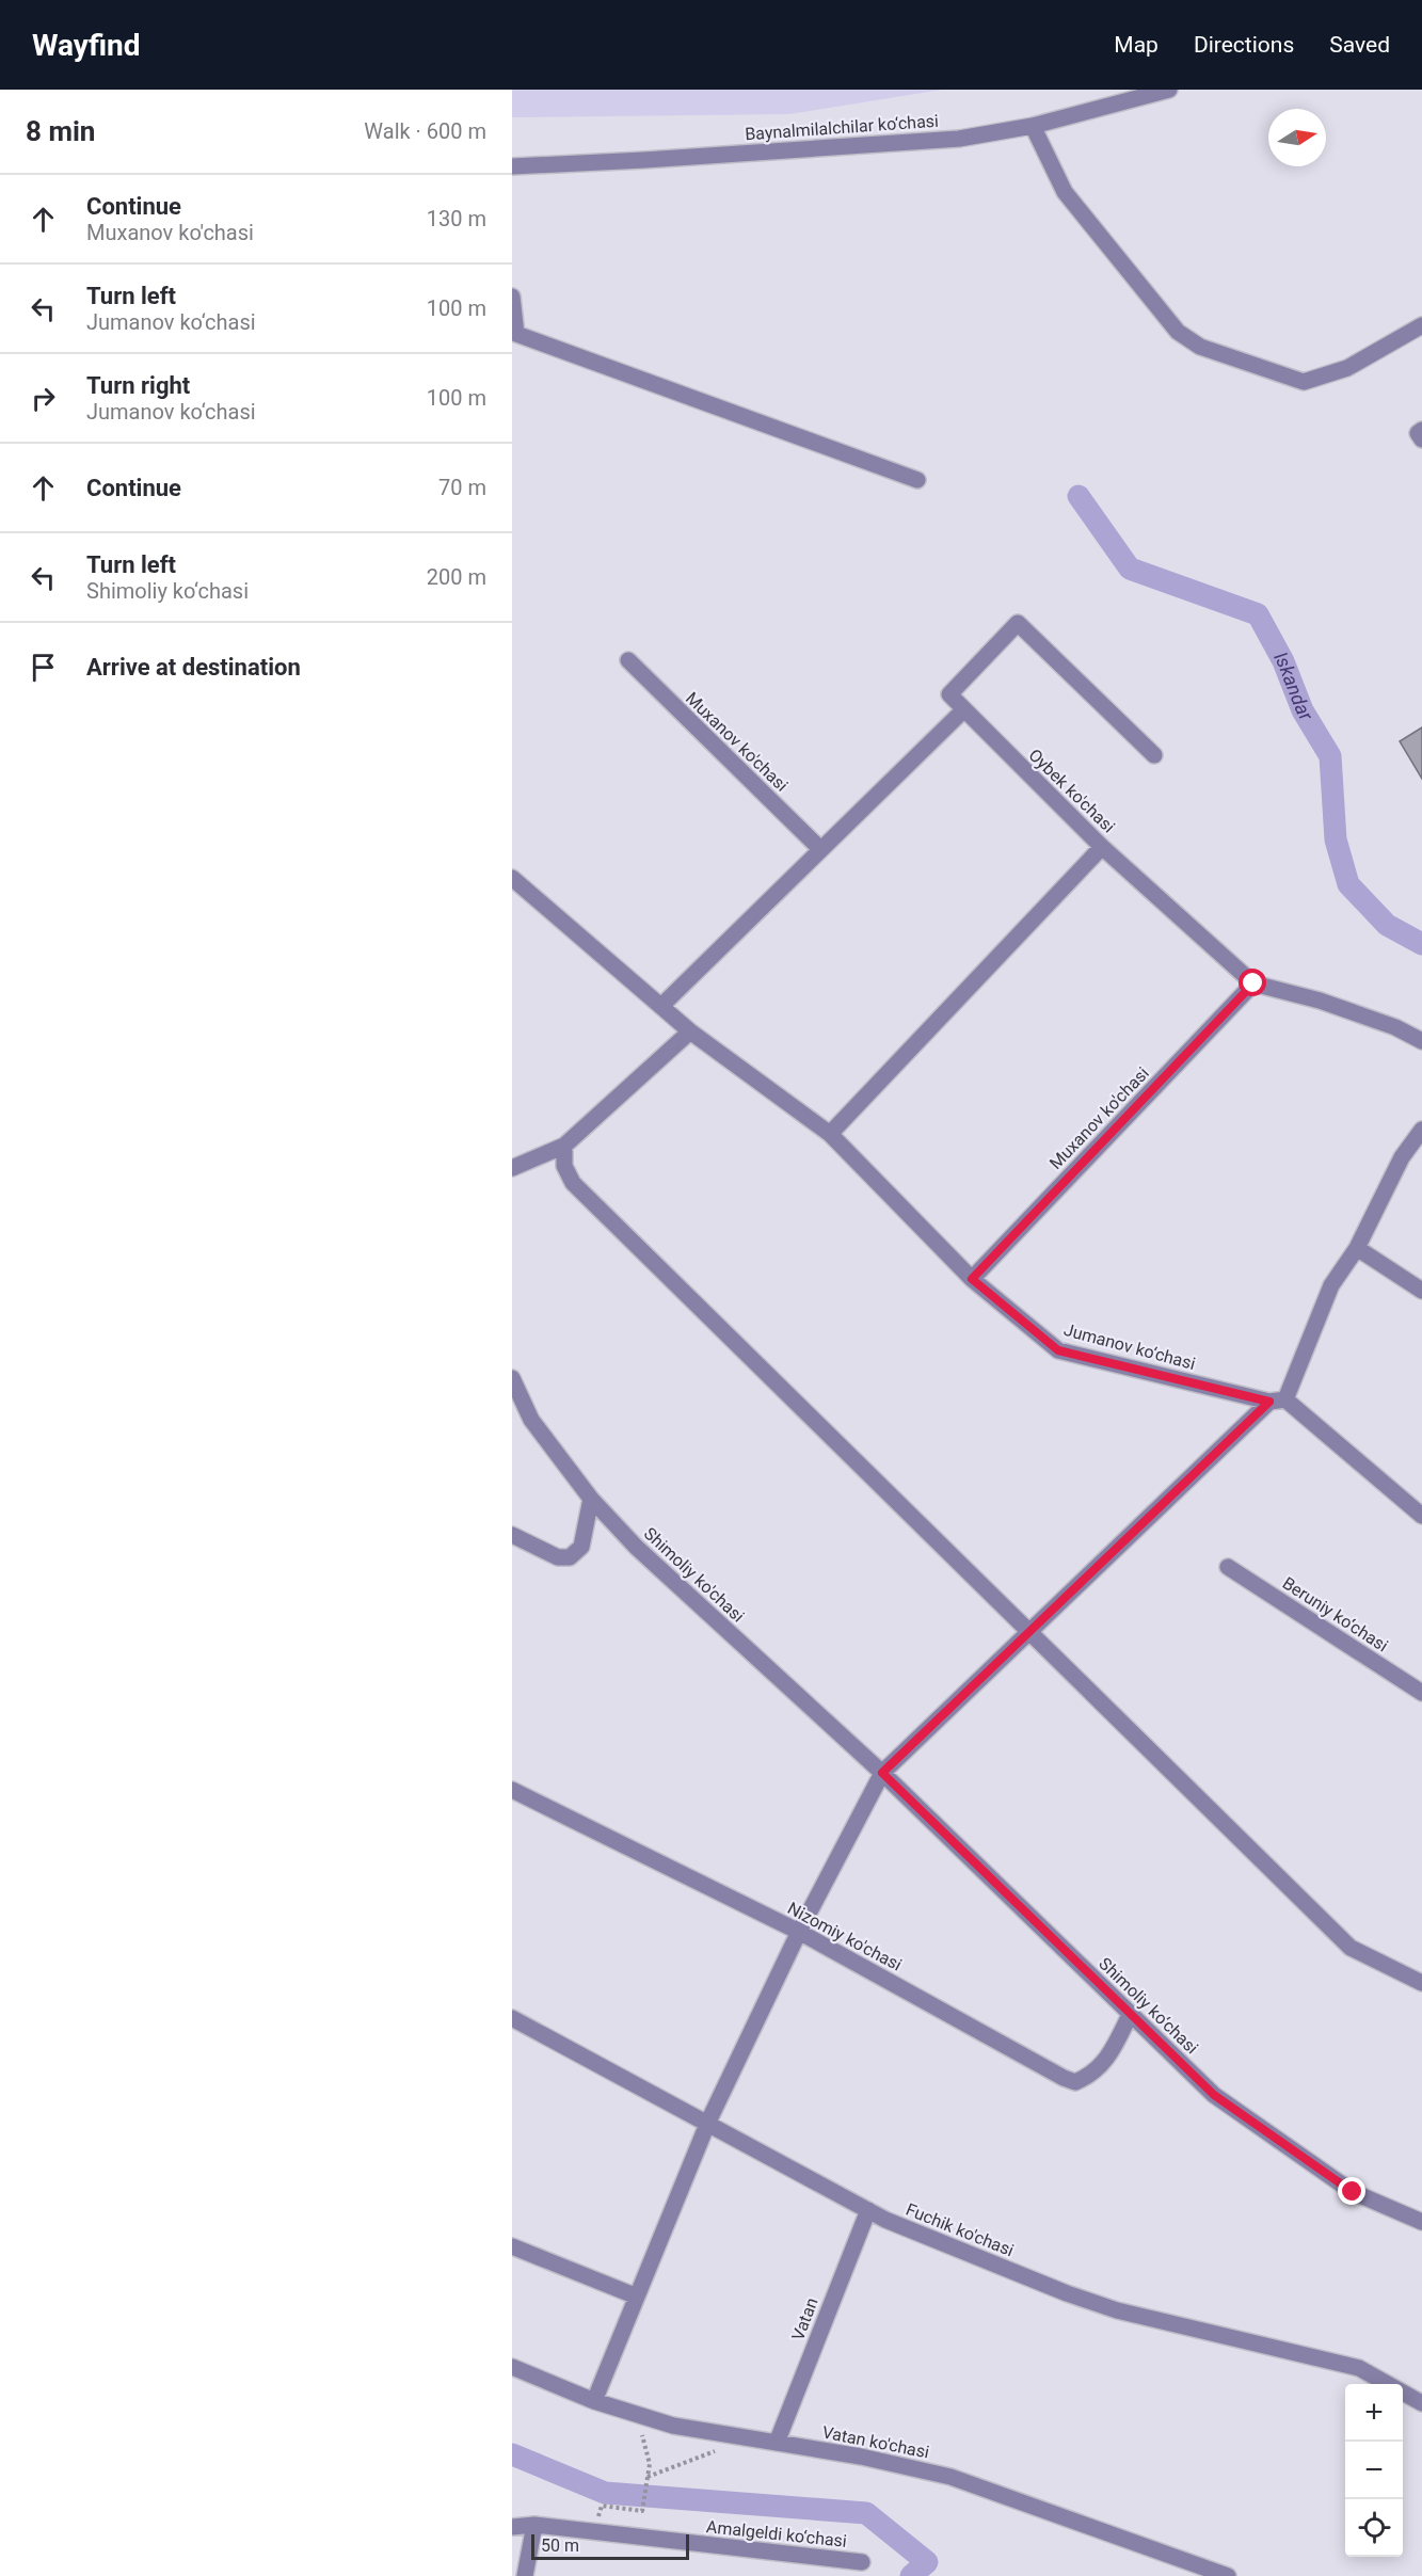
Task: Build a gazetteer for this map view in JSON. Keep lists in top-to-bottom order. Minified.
{"streets":{"street":["Baynalmilalchilar ko‘chasi","Muxanov ko'chasi","Oybek ko'chasi","Jumanov ko‘chasi","Shimoliy ko'chasi","Beruniy ko‘chasi","Nizomiy ko'chasi","Shimoliy ko‘chasi","Fuchik ko'chasi","Vatan","Vatan ko'chasi","Amalgeldi ko‘chasi"]},"crossings":[["Muxanov ko'chasi","Oybek ko'chasi"],["Muxanov ko'chasi","Jumanov ko‘chasi"],["Shimoliy ko'chasi","Shimoliy ko‘chasi"],["Nizomiy ko'chasi","Shimoliy ko‘chasi"],["Fuchik ko'chasi","Vatan"],["Vatan","Vatan ko'chasi"]],"water":["Iskandar"],"scale_bar":"50 m","north":"right","page":{"header":"Wayfind","nav":["Map","Directions","Saved"],"heading":["8 min","Walk · 600 m"],"list":[["Continue","Muxanov ko'chasi","130 m"],["Turn left","Jumanov ko‘chasi","100 m"],["Turn right","Jumanov ko‘chasi","100 m"],["Continue","70 m"],["Turn left","Shimoliy ko‘chasi","200 m"],"Arrive at destination"],"map_buttons":["+","−"],"scale":"50 m"}}
